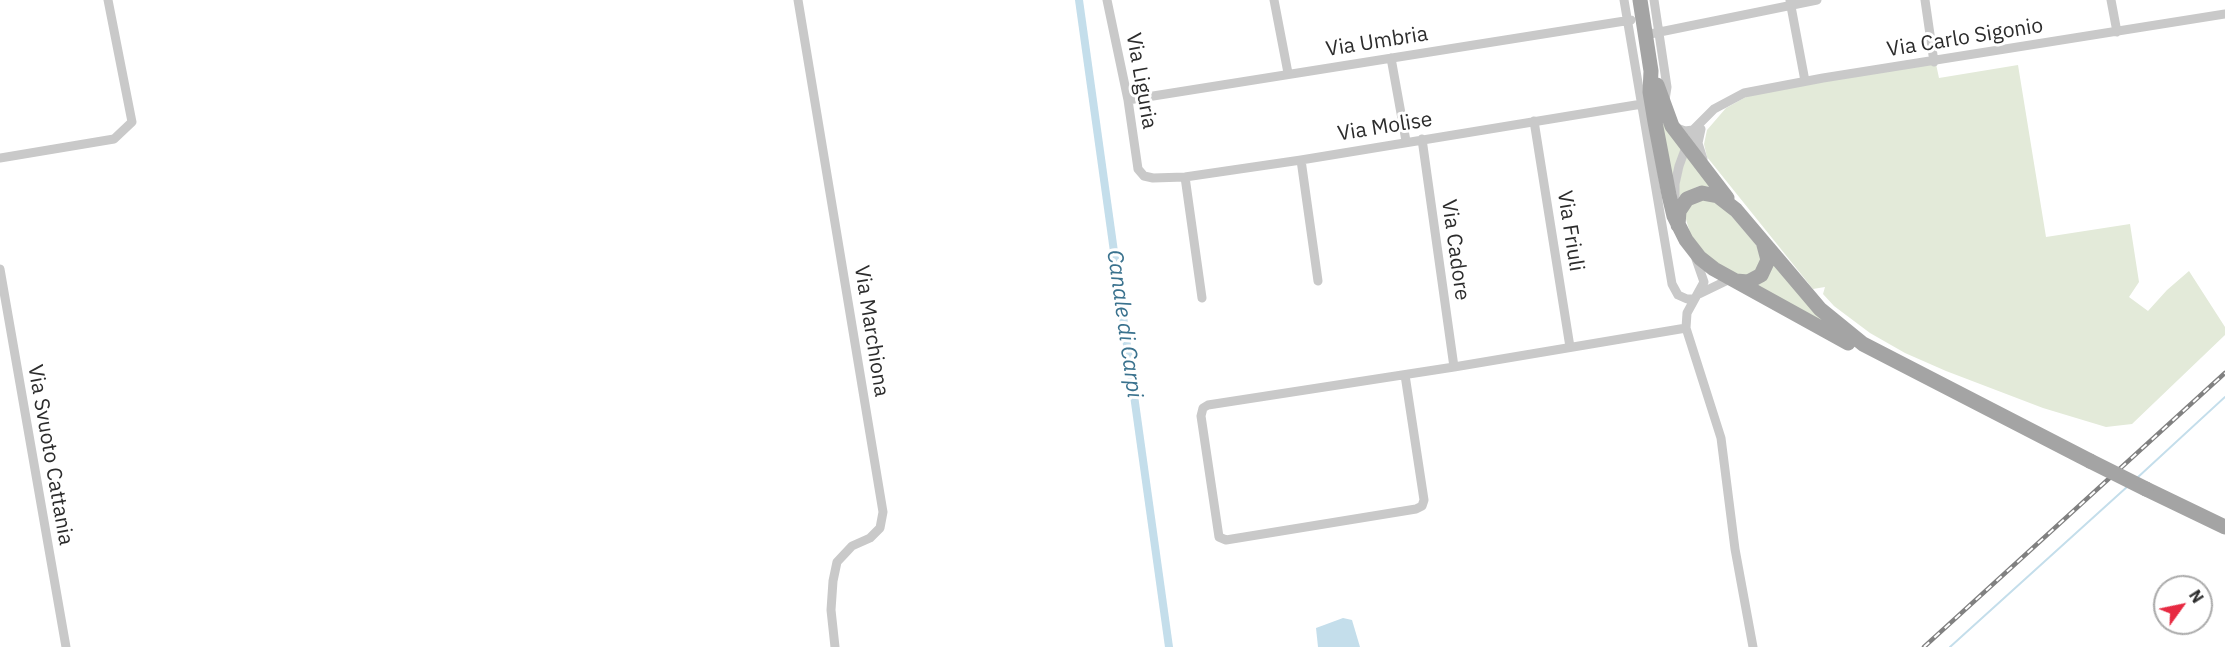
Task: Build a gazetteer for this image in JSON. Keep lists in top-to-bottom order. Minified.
{"streets":{"street":["Via Carlo Sigonio","Via Umbria","Via Liguria","Via Molise","Via Friuli","Via Cadore","Via Marchiona","Via Svuoto Cattania"]},"crossings":[["Via Umbria","Via Liguria"],["Via Liguria","Via Molise"],["Via Molise","Via Friuli"],["Via Molise","Via Cadore"]],"water":["Canale di Carpi"],"north":"top right"}
